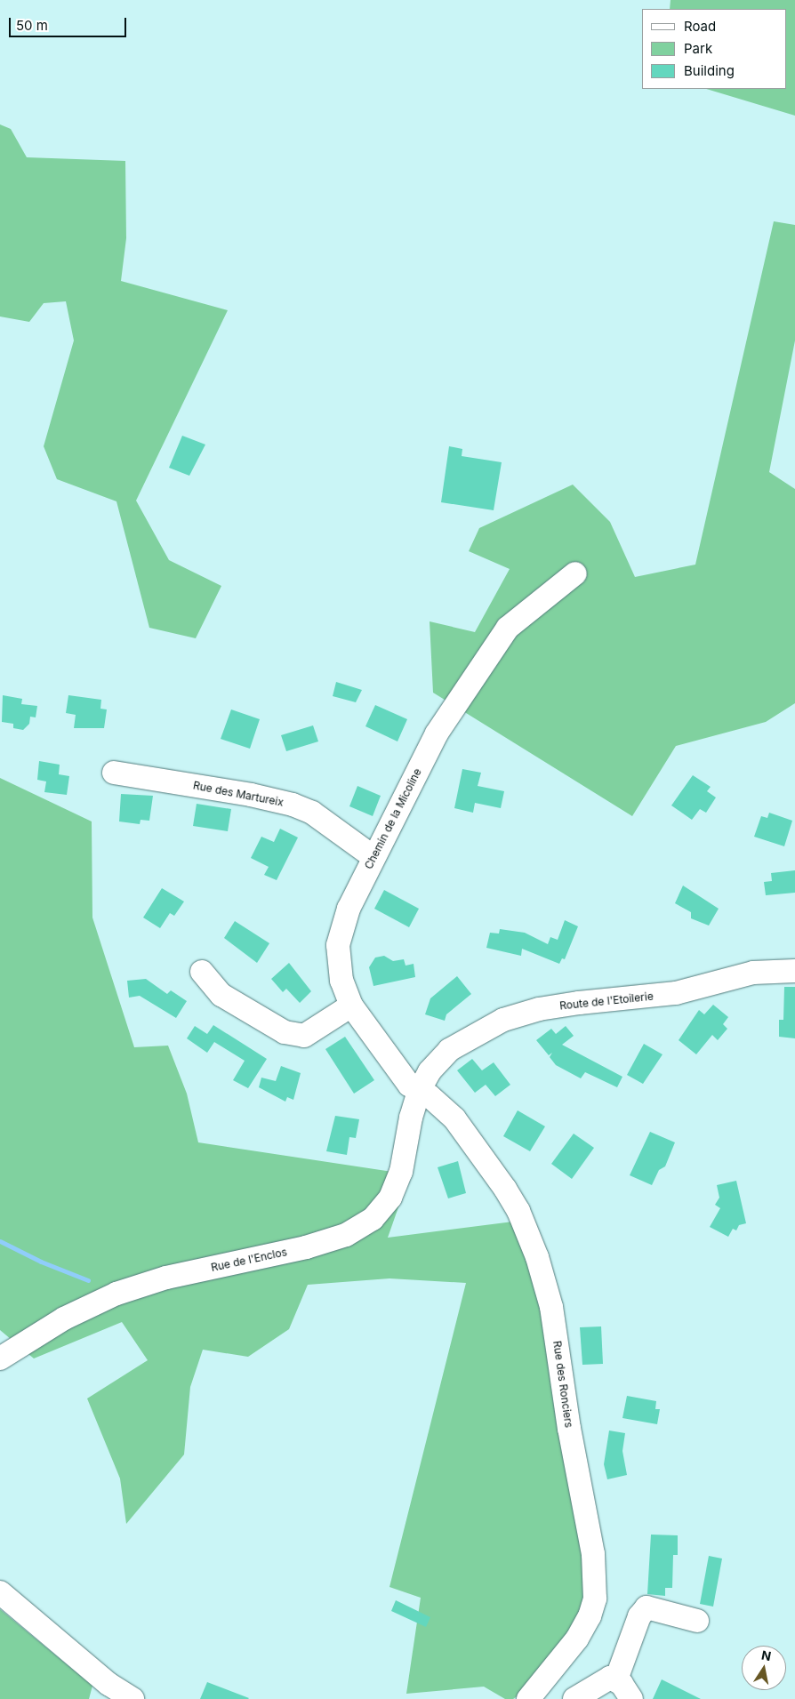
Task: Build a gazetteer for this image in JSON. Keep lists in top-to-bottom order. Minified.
{"streets":{"street":["Rue des Martureix","Chemin de la Micoline","Route de l'Etoilerie","Rue de l'Enclos","Rue des Ronciers"]},"crossings":[["Rue des Martureix","Chemin de la Micoline"],["Chemin de la Micoline","Route de l'Etoilerie"],["Chemin de la Micoline","Rue de l'Enclos"],["Chemin de la Micoline","Rue des Ronciers"],["Route de l'Etoilerie","Rue de l'Enclos"],["Route de l'Etoilerie","Rue des Ronciers"],["Rue de l'Enclos","Rue des Ronciers"]],"legend":["Road","Park","Building"],"scale_bar":"50 m","north":"top"}
